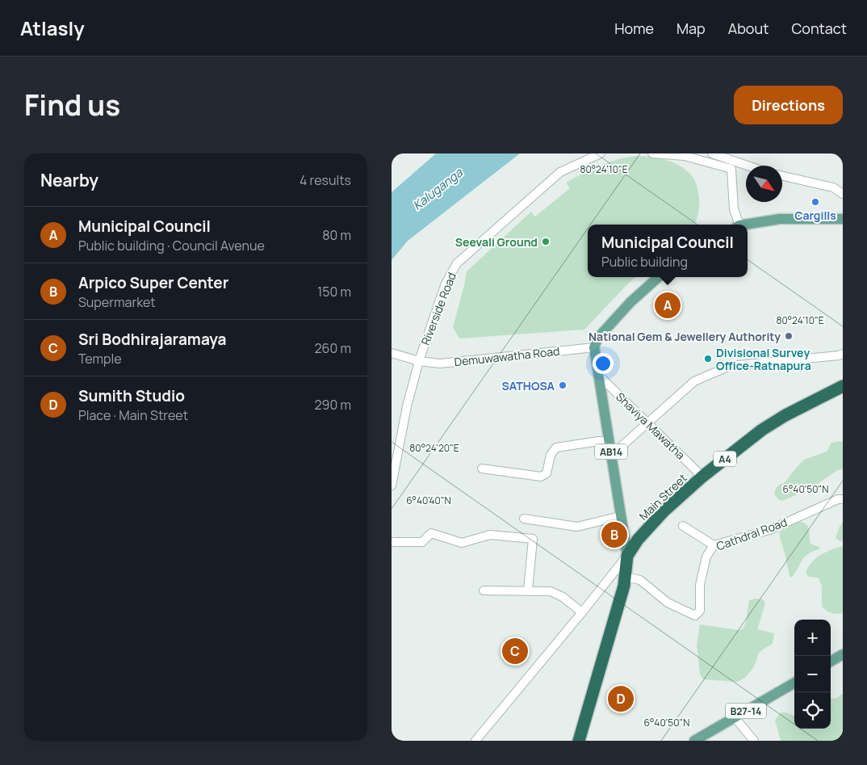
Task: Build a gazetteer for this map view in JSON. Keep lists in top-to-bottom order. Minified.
{"streets":{"highway":["A4","Main Street"],"main road":["AB14","B27-14"],"street":["Riverside Road","Demuwawatha Road","Shaviya Mawatha","Cathdral Road"]},"crossings":[["Riverside Road","Demuwawatha Road"],["Demuwawatha Road","AB14"],["Shaviya Mawatha","AB14"],["Shaviya Mawatha","Main Street"],["AB14","Main Street"],["Main Street","Cathdral Road"]],"water":["Kaluganga"],"places":["Cargills","Seevali Ground","National Gem & Jewellery Authority","Divisional Survey Office-Ratnapura","SATHOSA"],"north":"bottom right","page":{"header":"Atlasly","nav":["Home","Map","About","Contact"],"title":"Find us","buttons":"Directions","heading":["Nearby","4 results"],"list":[{"mark":"A","name":"Municipal Council","note":"Public building · Council Avenue","value":"80 m"},{"mark":"B","name":"Arpico Super Center","note":"Supermarket","value":"150 m"},{"mark":"C","name":"Sri Bodhirajaramaya","note":"Temple","value":"260 m"},{"mark":"D","name":"Sumith Studio","note":"Place · Main Street","value":"290 m"}],"popup":["Municipal Council","Public building"],"pins":["A","B","C","D"],"map_buttons":["+","−"]},"coordinates":["80°24'10\"E","80°24'20\"E","6°40'50\"N","6°40'40\"N"]}
